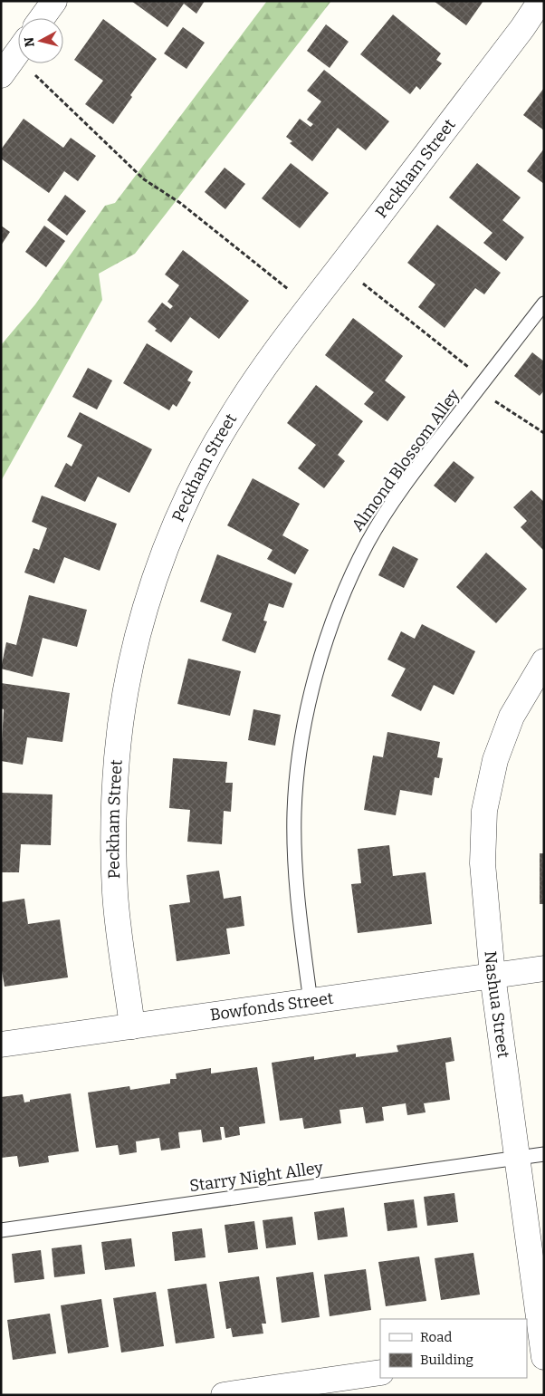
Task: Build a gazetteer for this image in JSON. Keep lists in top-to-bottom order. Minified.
{"streets":{"street":["Peckham Street","Nashua Street","Bowfonds Street"],"lane":["Almond Blossom Alley","Starry Night Alley"]},"crossings":[["Peckham Street","Bowfonds Street"],["Almond Blossom Alley","Bowfonds Street"],["Nashua Street","Bowfonds Street"],["Nashua Street","Starry Night Alley"]],"legend":["Road","Building"],"north":"left"}
